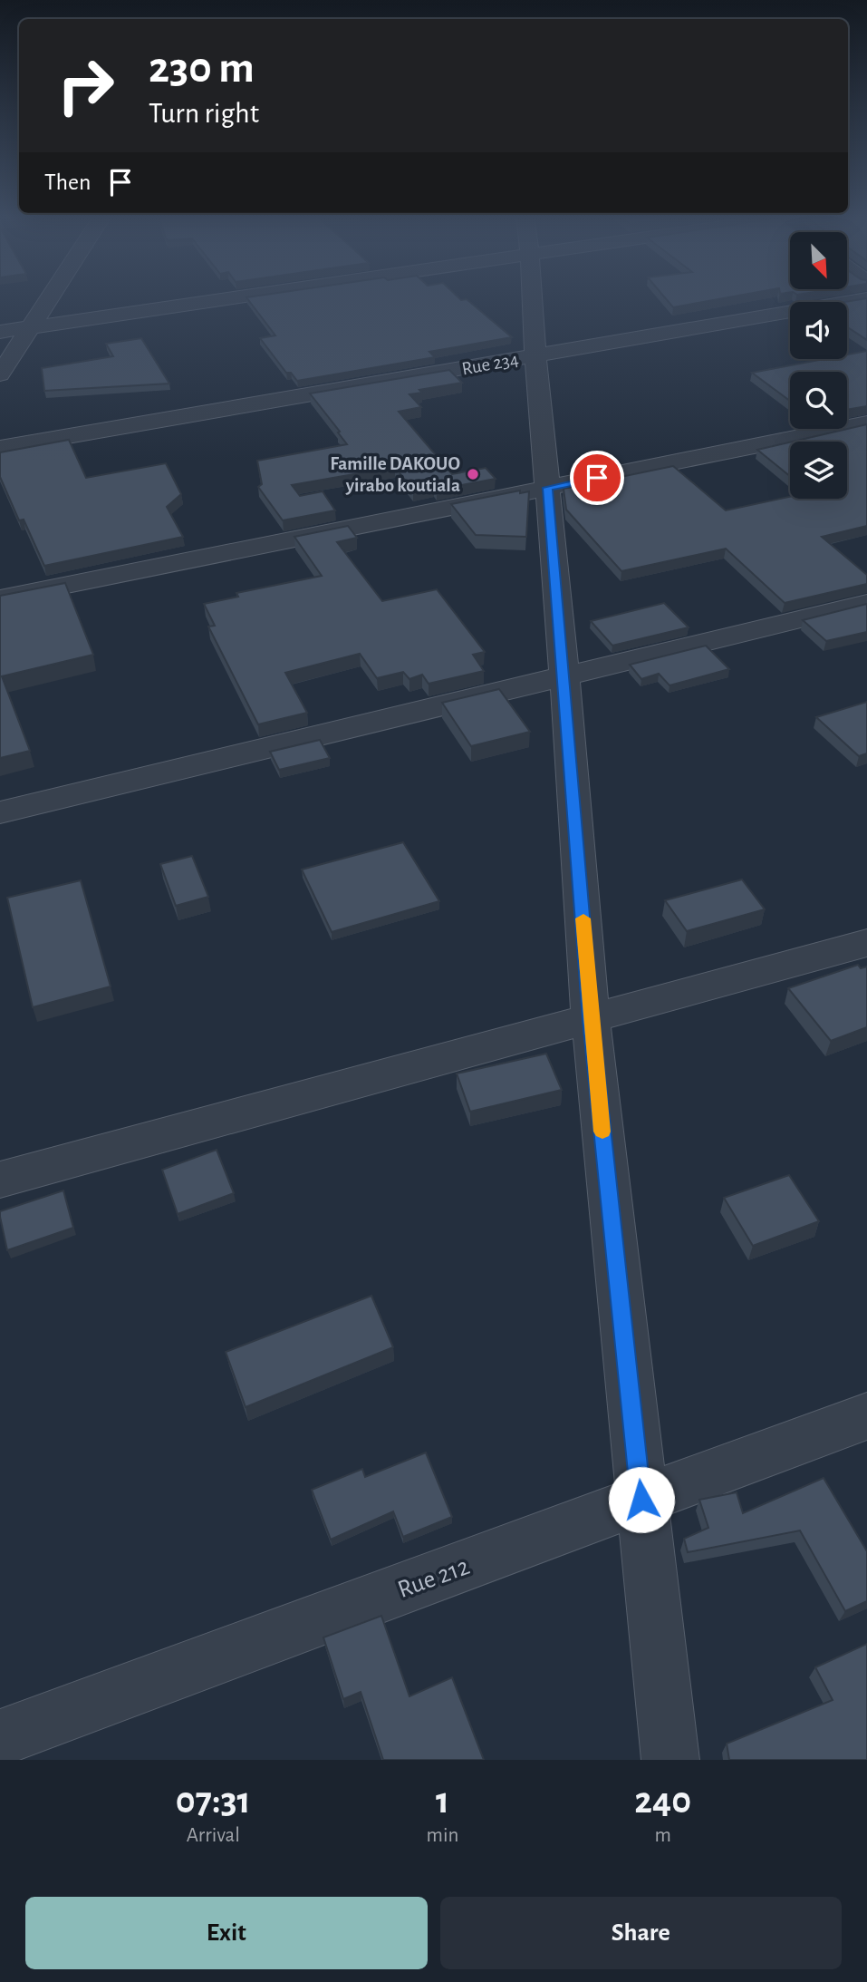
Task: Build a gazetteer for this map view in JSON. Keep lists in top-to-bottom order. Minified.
{"streets":{"street":["Rue 234","Rue 212"]},"places":["Famille DAKOUO yirabo koutiala"],"north":"bottom right","page":{"turn":["230 m","Turn right"],"then":"Then","eta":["07:31","Arrival","1","min","240","m"],"buttons":["Exit","Share"]}}
